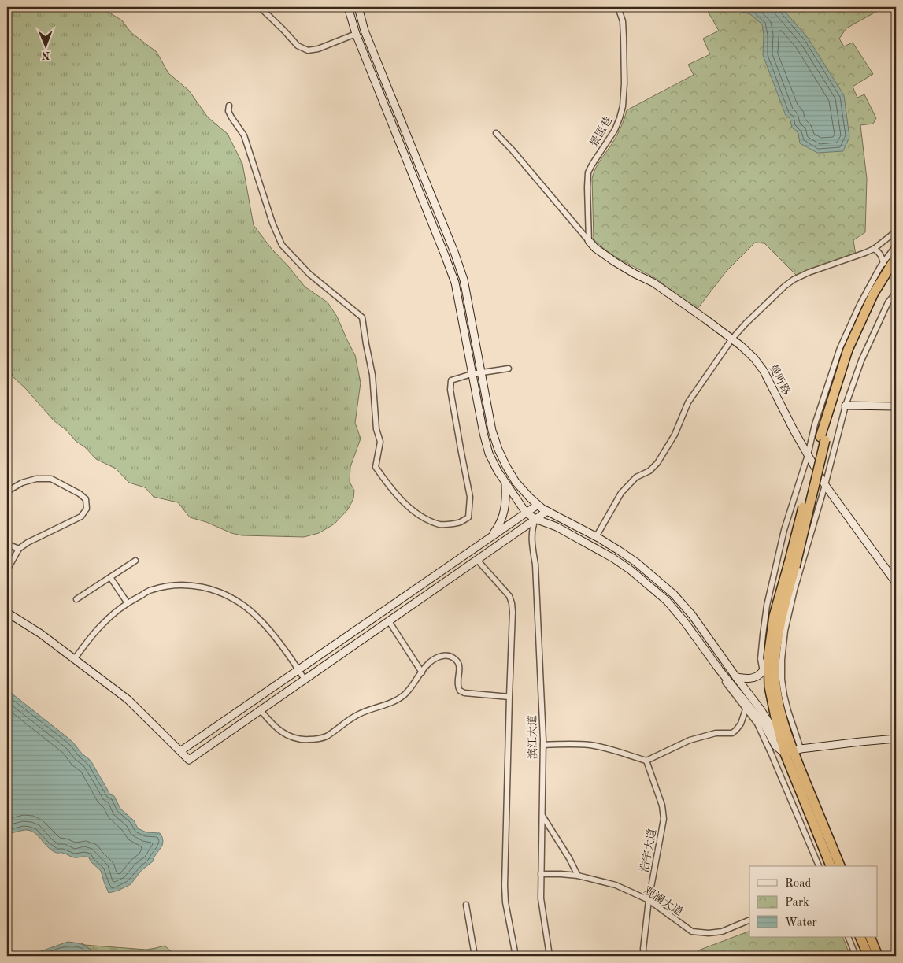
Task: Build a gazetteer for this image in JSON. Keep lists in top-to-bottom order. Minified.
{"streets":{"street":["景匡巷","曼听路","滨江大道","浩宇大道","观澜大道"]},"crossings":[["景匡巷","曼听路"],["滨江大道","观澜大道"],["浩宇大道","观澜大道"]],"legend":["Road","Park","Water"],"north":"bottom"}
